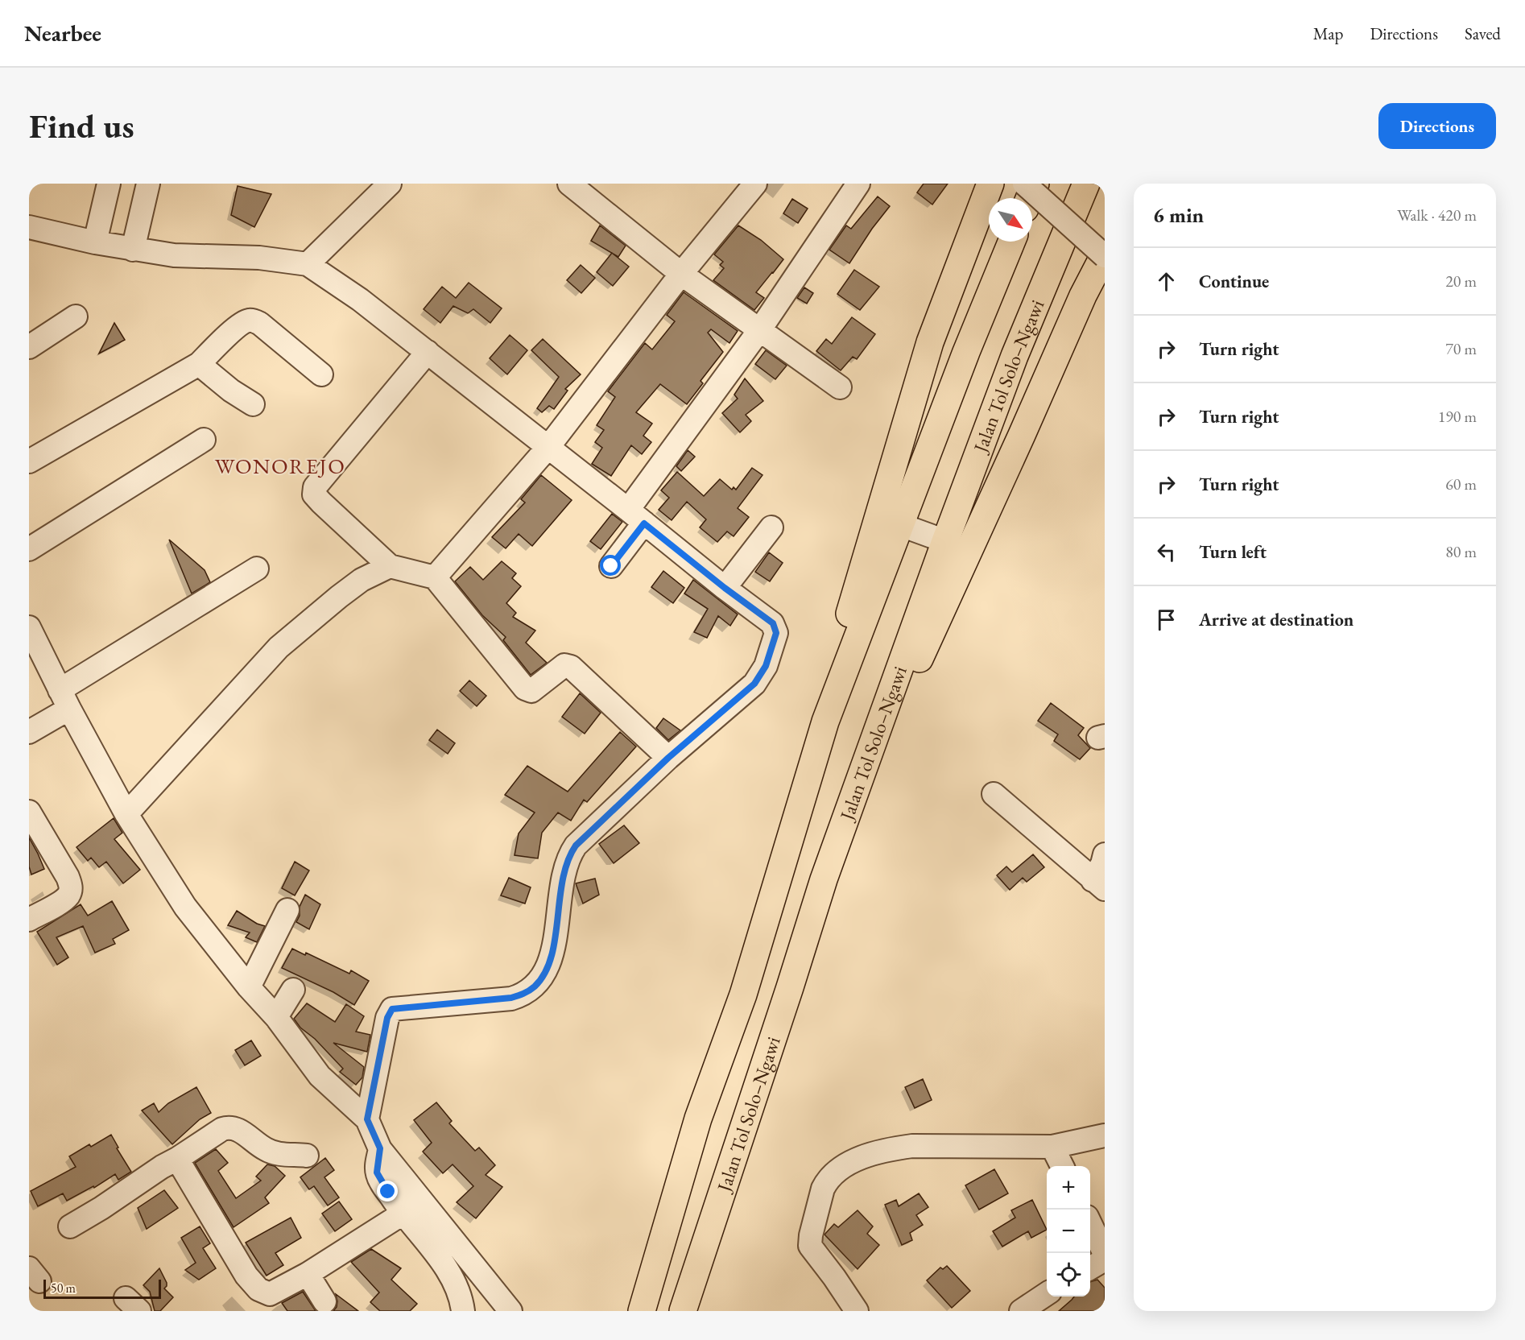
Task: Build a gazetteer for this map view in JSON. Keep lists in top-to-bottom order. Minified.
{"streets":{"highway":["Jalan Tol Solo–Ngawi"]},"districts":["WONOREJO"],"scale_bar":"50 m","north":"bottom right","page":{"header":"Nearbee","nav":["Map","Directions","Saved"],"buttons":"Directions","title":"Find us","heading":["6 min","Walk · 420 m"],"list":[["Continue","20 m"],["Turn right","70 m"],["Turn right","190 m"],["Turn right","60 m"],["Turn left","80 m"],"Arrive at destination"],"map_buttons":["+","−"],"scale":"50 m"}}
